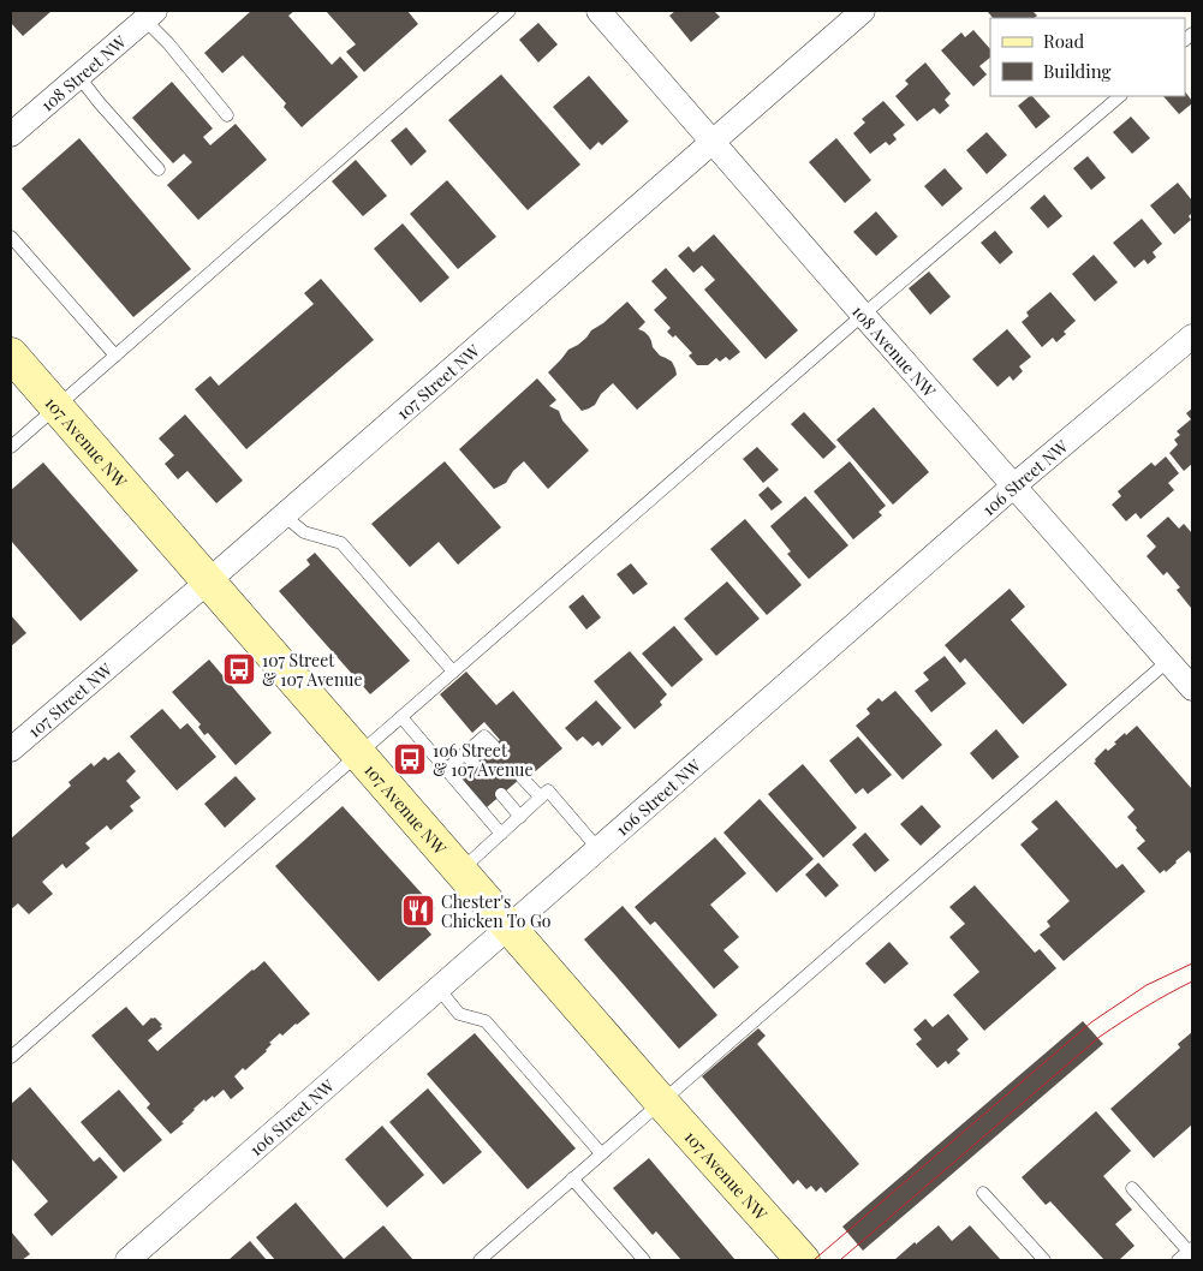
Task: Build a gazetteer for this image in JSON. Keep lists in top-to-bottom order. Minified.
{"streets":{"main road":["107 Avenue NW"],"street":["108 Street NW","108 Avenue NW","107 Street NW","106 Street NW"]},"crossings":[["108 Avenue NW","107 Street NW"],["108 Avenue NW","106 Street NW"],["107 Street NW","107 Avenue NW"],["107 Avenue NW","106 Street NW"]],"places":{"bus stop":["107 Street & 107 Avenue","106 Street & 107 Avenue"],"restaurant":["Chester's Chicken To Go"]},"legend":["Road","Building"]}
